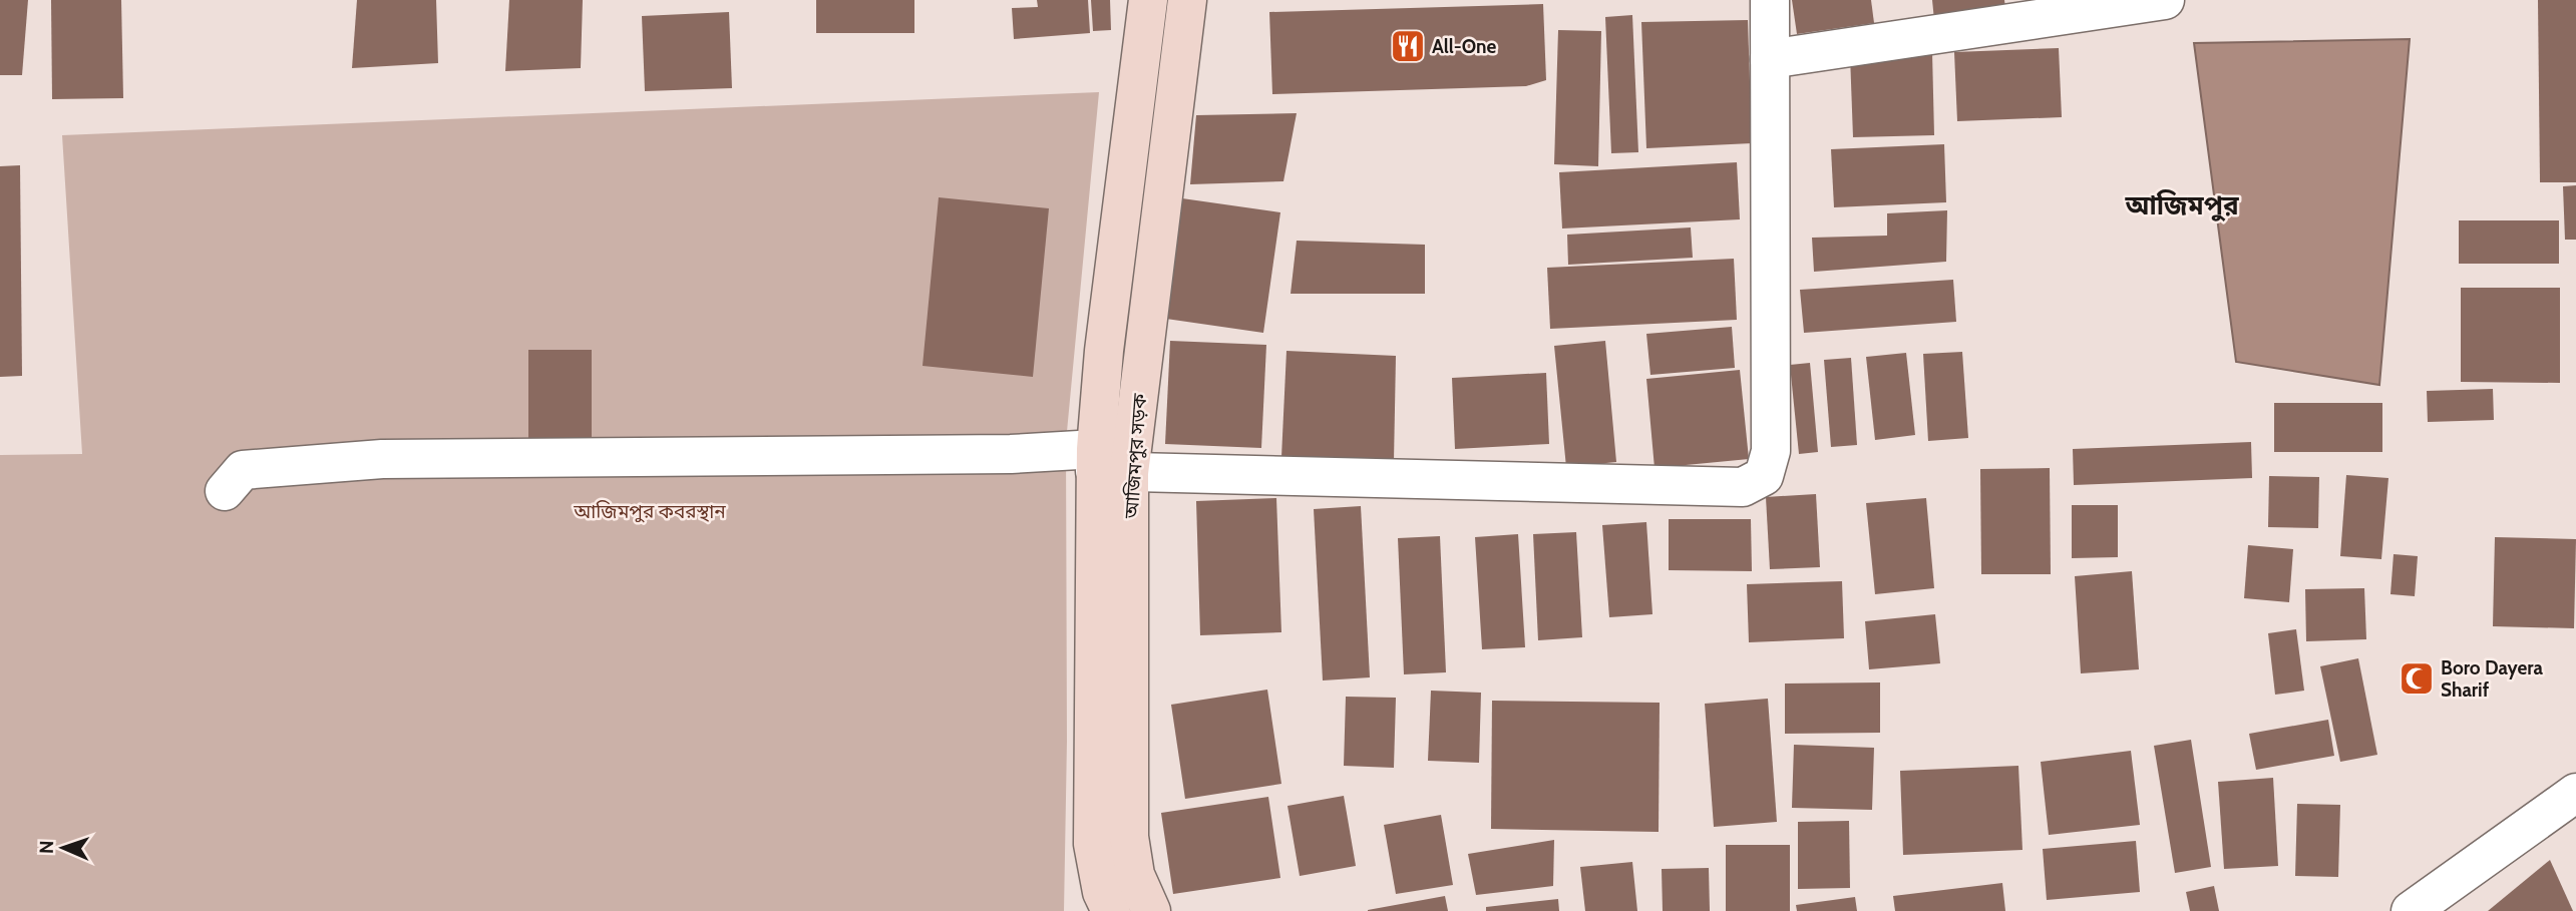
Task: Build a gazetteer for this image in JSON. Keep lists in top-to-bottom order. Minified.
{"streets":{"main road":["আজিমপুর সড়ক"]},"districts":["আজিমপুর"],"parks":["আজিমপুর কবরস্থান"],"places":{"restaurant":["All-One"],"mosque":["Boro Dayera Sharif"]},"north":"left"}
